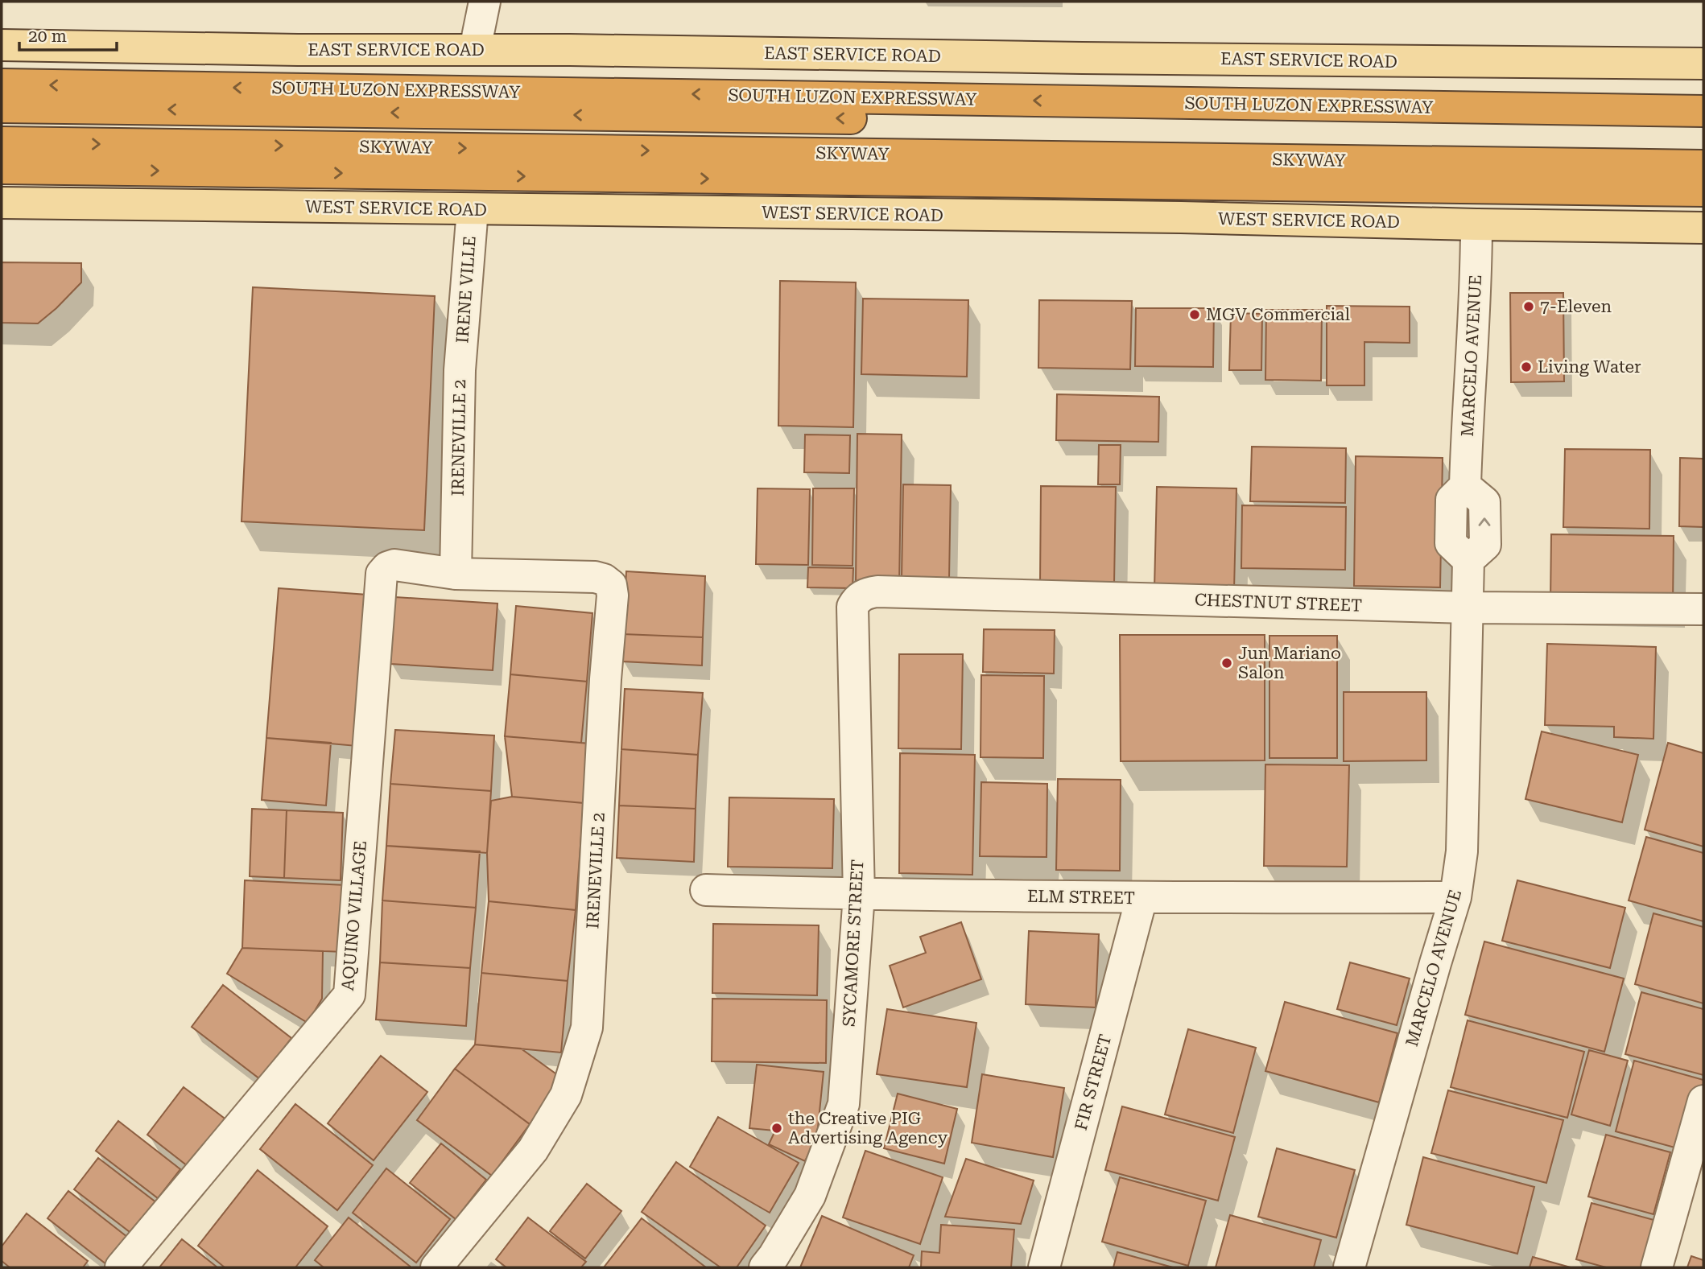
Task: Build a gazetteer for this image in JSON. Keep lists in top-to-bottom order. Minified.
{"streets":{"highway":["SOUTH LUZON EXPRESSWAY","SKYWAY"],"main road":["EAST SERVICE ROAD","WEST SERVICE ROAD"],"street":["IRENE VILLE","MARCELO AVENUE","IRENEVILLE 2","CHESTNUT STREET","ELM STREET","AQUINO VILLAGE","SYCAMORE STREET","FIR STREET"]},"crossings":[["WEST SERVICE ROAD","IRENE VILLE"],["WEST SERVICE ROAD","MARCELO AVENUE"],["IRENE VILLE","IRENEVILLE 2"],["MARCELO AVENUE","CHESTNUT STREET"],["MARCELO AVENUE","ELM STREET"],["IRENEVILLE 2","AQUINO VILLAGE"],["CHESTNUT STREET","SYCAMORE STREET"],["ELM STREET","SYCAMORE STREET"],["ELM STREET","FIR STREET"]],"places":["7-Eleven","MGV Commercial","Living Water","Jun Mariano Salon","the Creative PIG Advertising Agency"],"scale_bar":"20 m"}
